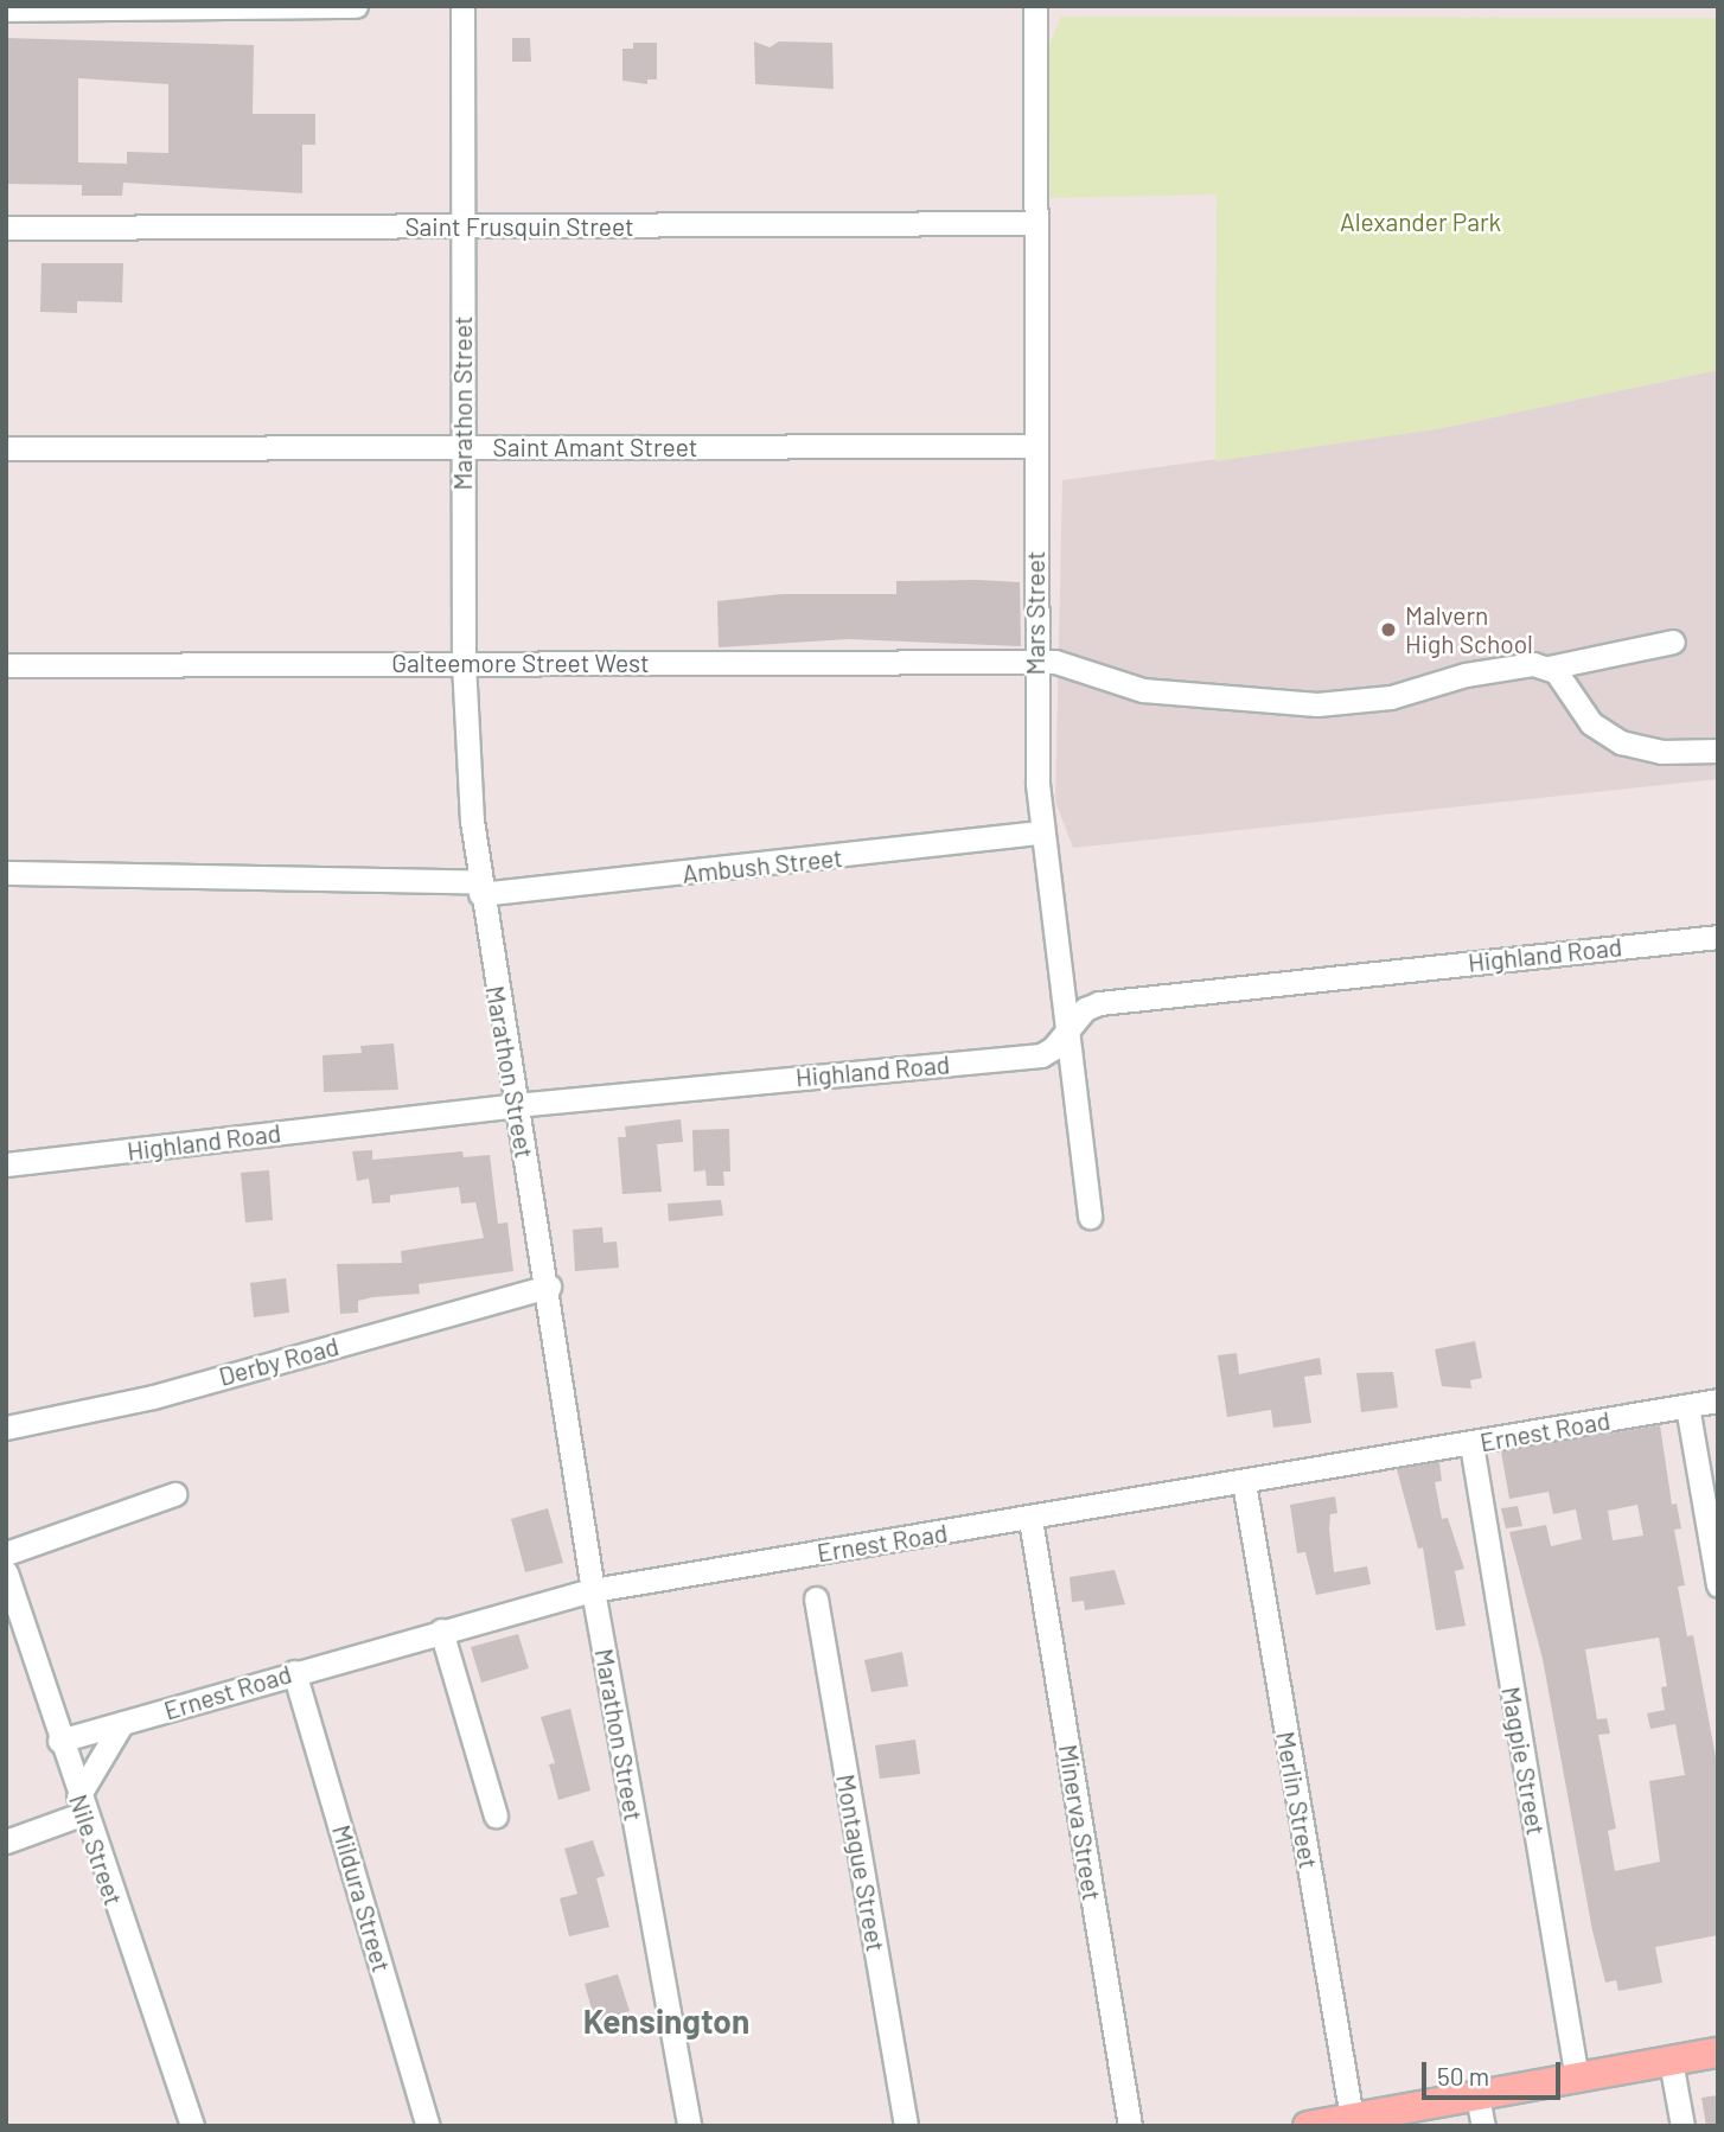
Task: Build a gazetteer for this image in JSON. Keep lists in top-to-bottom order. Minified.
{"streets":{"street":["Saint Frusquin Street","Marathon Street","Saint Amant Street","Mars Street","Galteemore Street West","Ambush Street","Highland Road","Derby Road","Ernest Road","Magpie Street","Merlin Street","Minerva Street","Nile Street","Montague Street","Mildura Street"]},"crossings":[["Saint Frusquin Street","Marathon Street"],["Saint Frusquin Street","Mars Street"],["Marathon Street","Saint Amant Street"],["Marathon Street","Galteemore Street West"],["Marathon Street","Ambush Street"],["Marathon Street","Highland Road"],["Marathon Street","Derby Road"],["Marathon Street","Ernest Road"],["Saint Amant Street","Mars Street"],["Mars Street","Galteemore Street West"],["Mars Street","Ambush Street"],["Mars Street","Highland Road"],["Ernest Road","Magpie Street"],["Ernest Road","Merlin Street"],["Ernest Road","Minerva Street"],["Ernest Road","Nile Street"],["Ernest Road","Mildura Street"]],"districts":["Kensington"],"parks":["Alexander Park"],"places":["Malvern High School"],"scale_bar":"50 m"}
